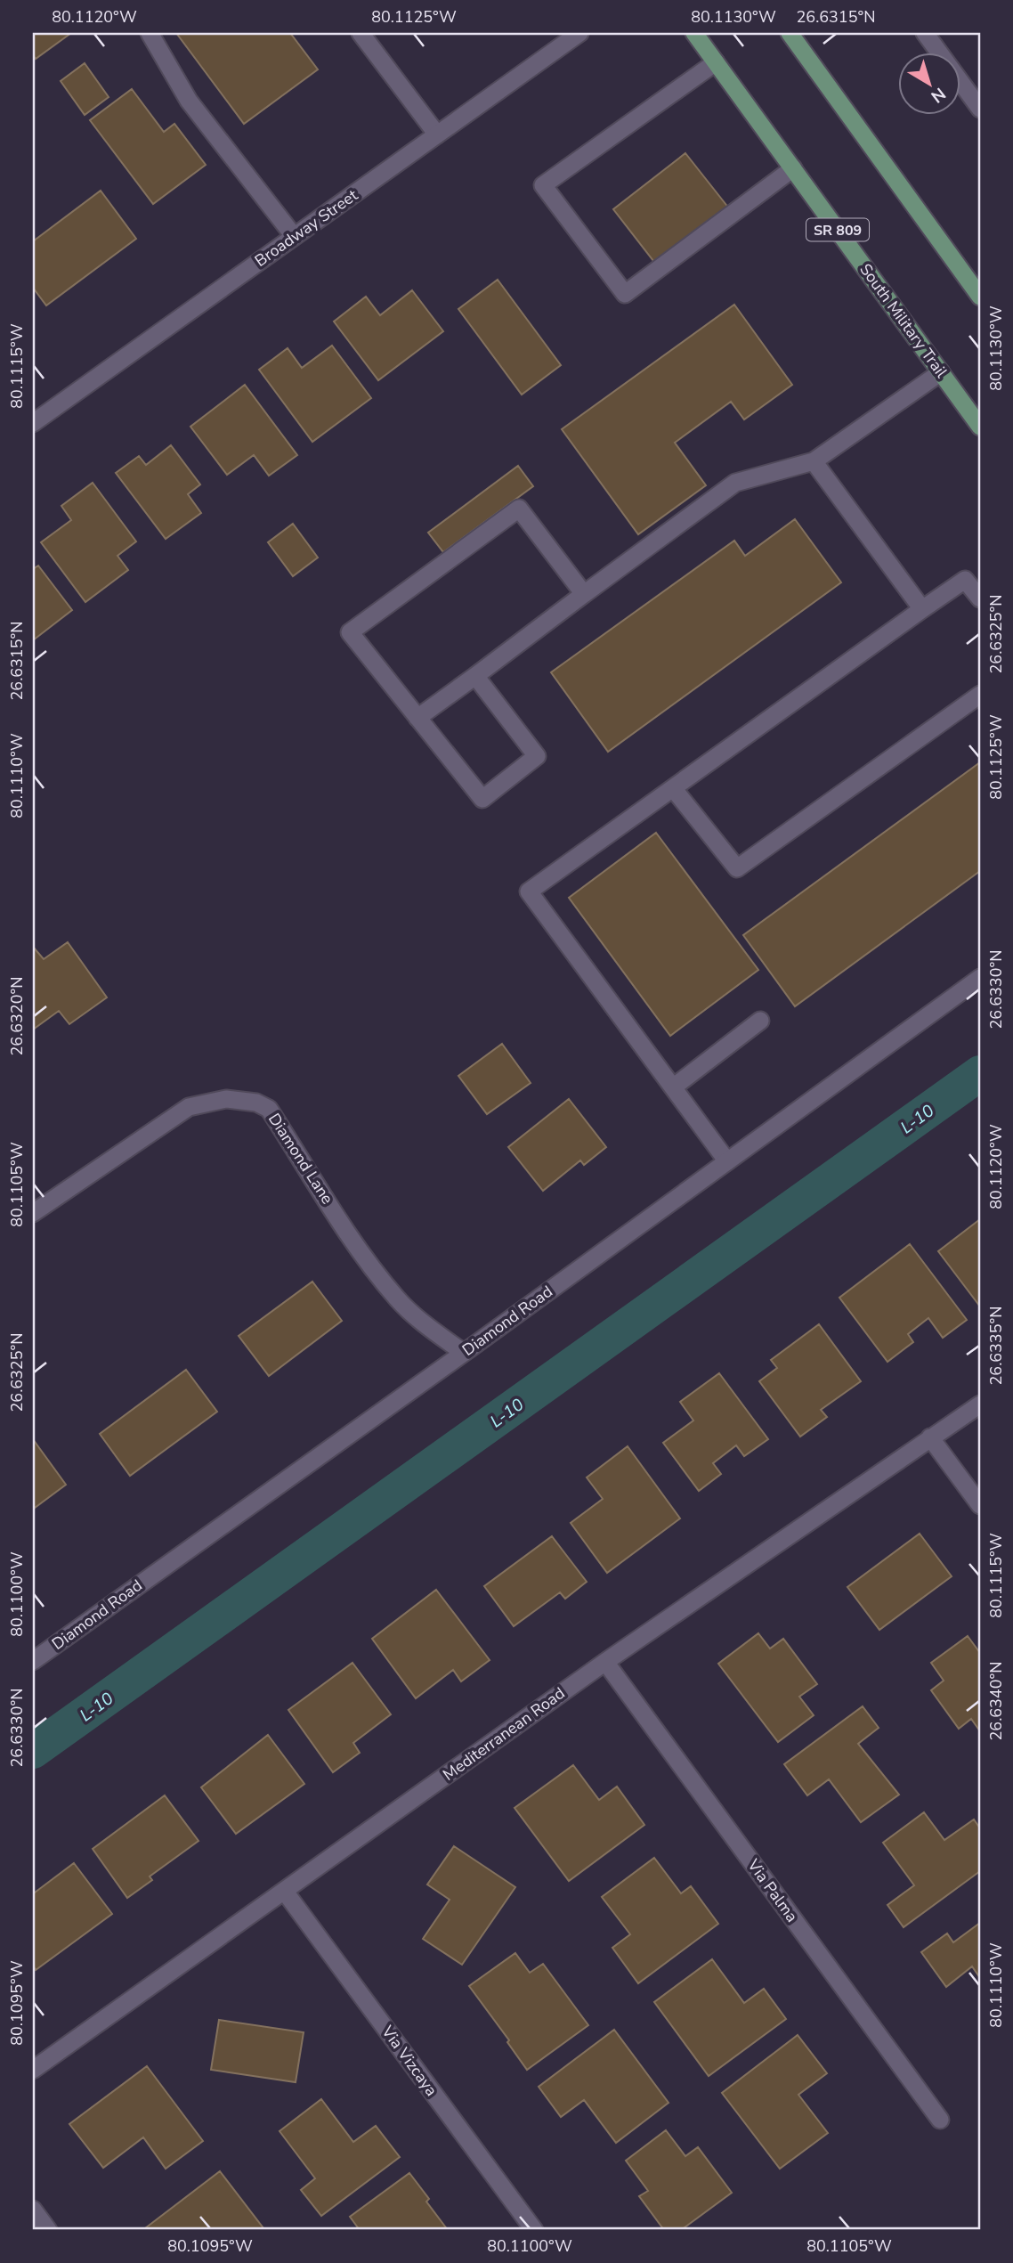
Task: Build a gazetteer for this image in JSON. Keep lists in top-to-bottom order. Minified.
{"streets":{"main road":["SR 809","South Military Trail"],"street":["Broadway Street","Diamond Lane","Diamond Road","Mediterranean Road","Via Palma","Via Vizcaya"]},"crossings":[["Diamond Lane","Diamond Road"],["Mediterranean Road","Via Palma"],["Mediterranean Road","Via Vizcaya"]],"water":["L-10"],"north":"bottom right","coordinates":["80.1120°W","80.1125°W","80.1130°W","26.6315°N","80.1115°W","26.6325°N","80.1110°W","26.6330°N","26.6320°N","80.1105°W","26.6335°N","80.1100°W","26.6340°N","80.1095°W"]}
